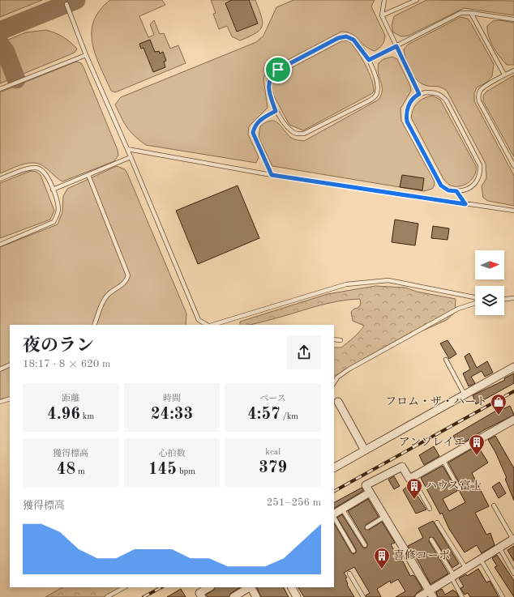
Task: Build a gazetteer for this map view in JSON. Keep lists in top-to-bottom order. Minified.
{"places":{"shop":["フロム・ザ・ハート"],"building":["アンソレイエ","ハウス富士","喜修コーポ"]},"north":"right","page":{"heading":["夜のラン","18:17 · 8 × 620 m"],"stats":[["距離","4.96 km"],["時間","24:33"],["ペース","4:57 /km"],["獲得標高","48 m"],["心拍数","145 bpm"],["kcal","379"]],"chart":["獲得標高","251–256 m"]}}
